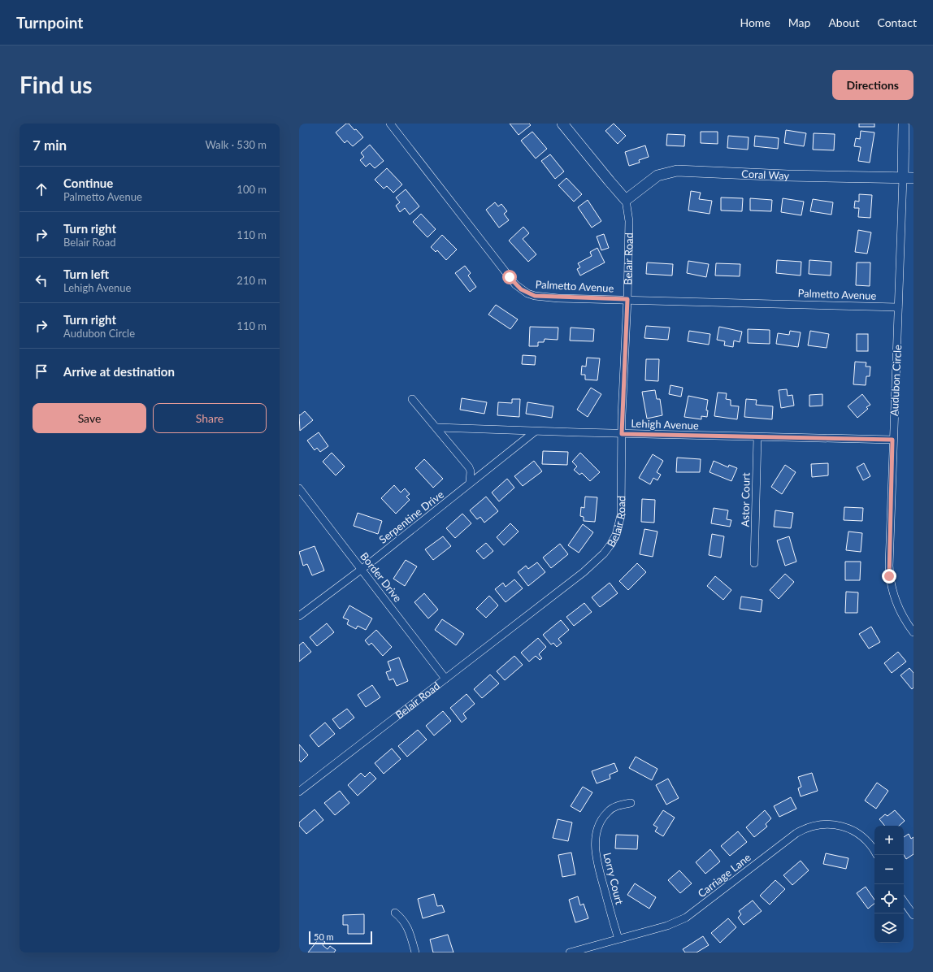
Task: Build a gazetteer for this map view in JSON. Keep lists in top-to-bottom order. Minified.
{"streets":{"street":["Coral Way","Belair Road","Palmetto Avenue","Audubon Circle","Lehigh Avenue","Astor Court","Serpentine Drive","Border Drive","Carriage Lane","Lorry Court"]},"crossings":[["Coral Way","Belair Road"],["Coral Way","Audubon Circle"],["Belair Road","Palmetto Avenue"],["Belair Road","Lehigh Avenue"],["Belair Road","Border Drive"],["Palmetto Avenue","Audubon Circle"],["Audubon Circle","Lehigh Avenue"],["Lehigh Avenue","Astor Court"],["Lehigh Avenue","Serpentine Drive"],["Serpentine Drive","Border Drive"],["Carriage Lane","Lorry Court"]],"scale_bar":"50 m","page":{"header":"Turnpoint","nav":["Home","Map","About","Contact"],"buttons":["Directions",["Save","Share"]],"title":"Find us","heading":["7 min","Walk · 530 m"],"list":[["Continue","Palmetto Avenue","100 m"],["Turn right","Belair Road","110 m"],["Turn left","Lehigh Avenue","210 m"],["Turn right","Audubon Circle","110 m"],"Arrive at destination"],"map_buttons":["+","−"],"scale":"50 m"}}
